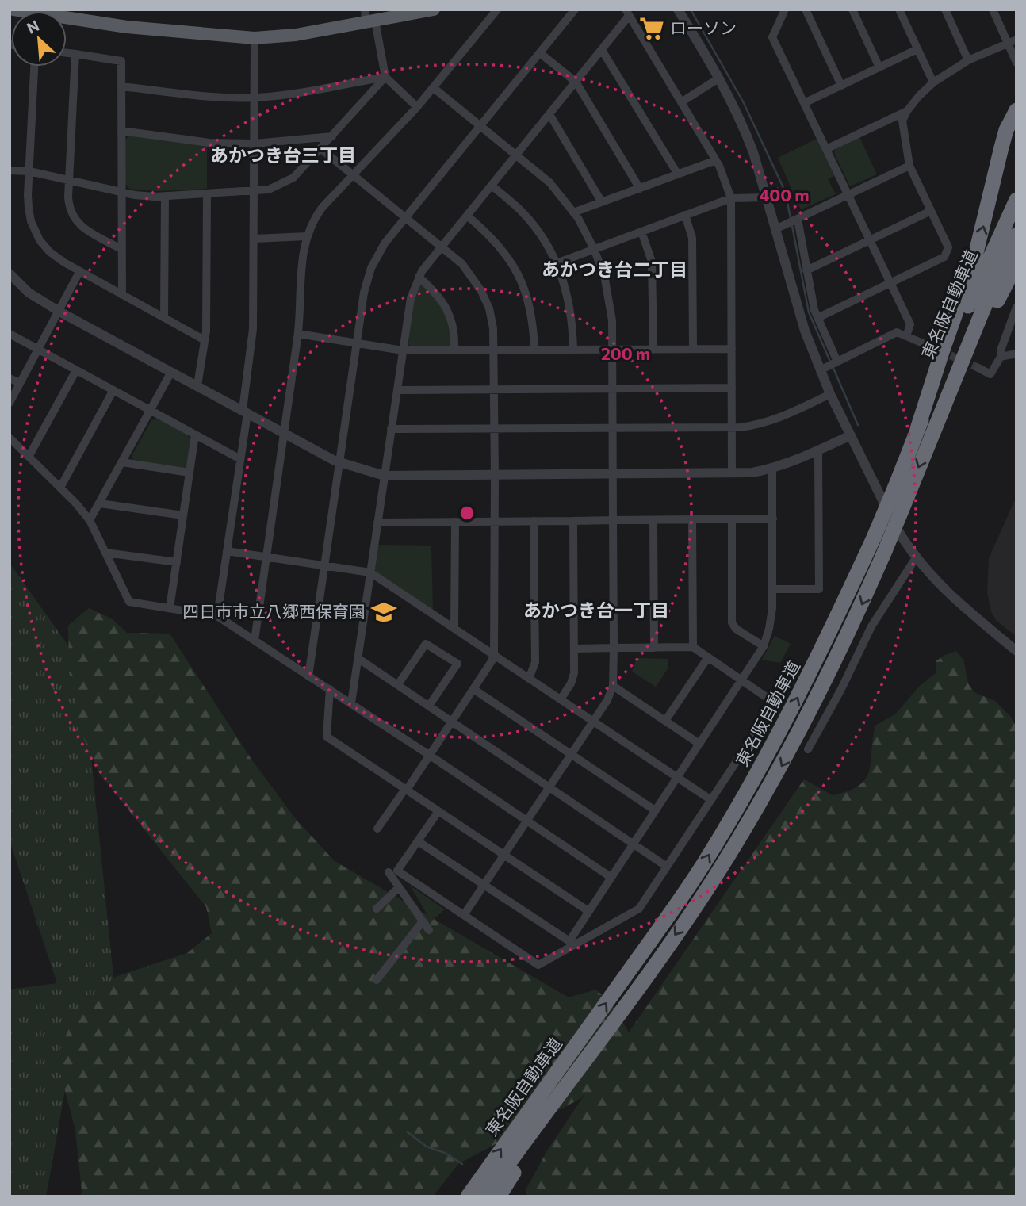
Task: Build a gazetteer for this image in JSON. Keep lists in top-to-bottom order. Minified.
{"streets":{"highway":["東名阪自動車道"]},"districts":["あかつき台三丁目","あかつき台二丁目","あかつき台一丁目"],"places":{"supermarket":["ローソン"],"school or university":["四日市市立八郷西保育園"]},"north":"top left","rings":["400 m","200 m"]}
